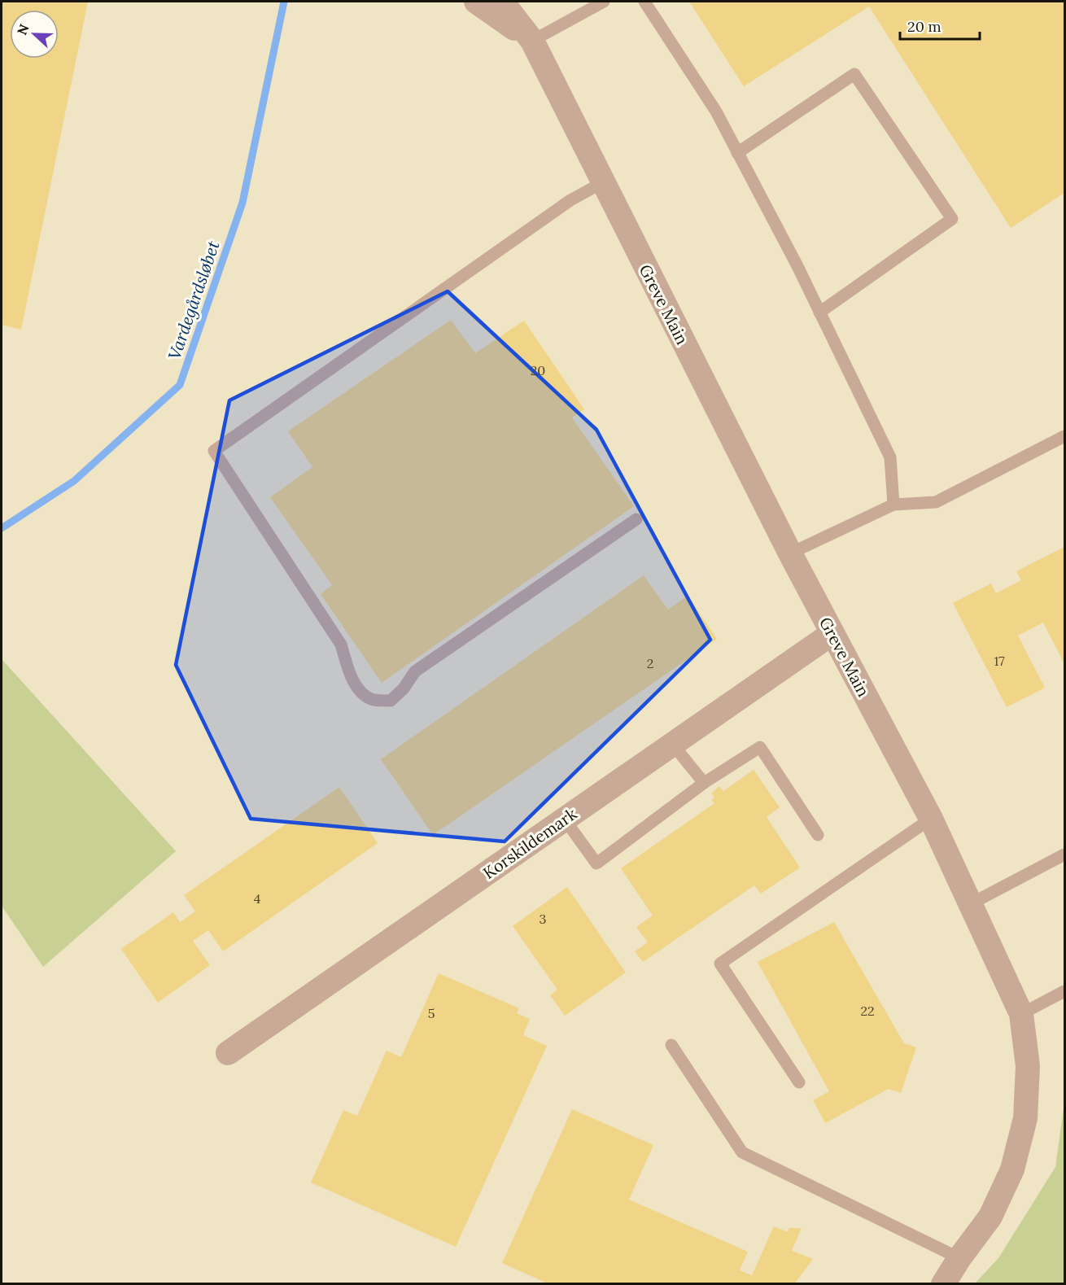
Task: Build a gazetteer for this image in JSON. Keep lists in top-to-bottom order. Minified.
{"streets":{"street":["Greve Main","Korskildemark"]},"crossings":[["Greve Main","Korskildemark"]],"water":["Vardegårdsløbet"],"house_numbers":["20","17","2","4","3","22","5"],"scale_bar":"20 m","north":"left"}
